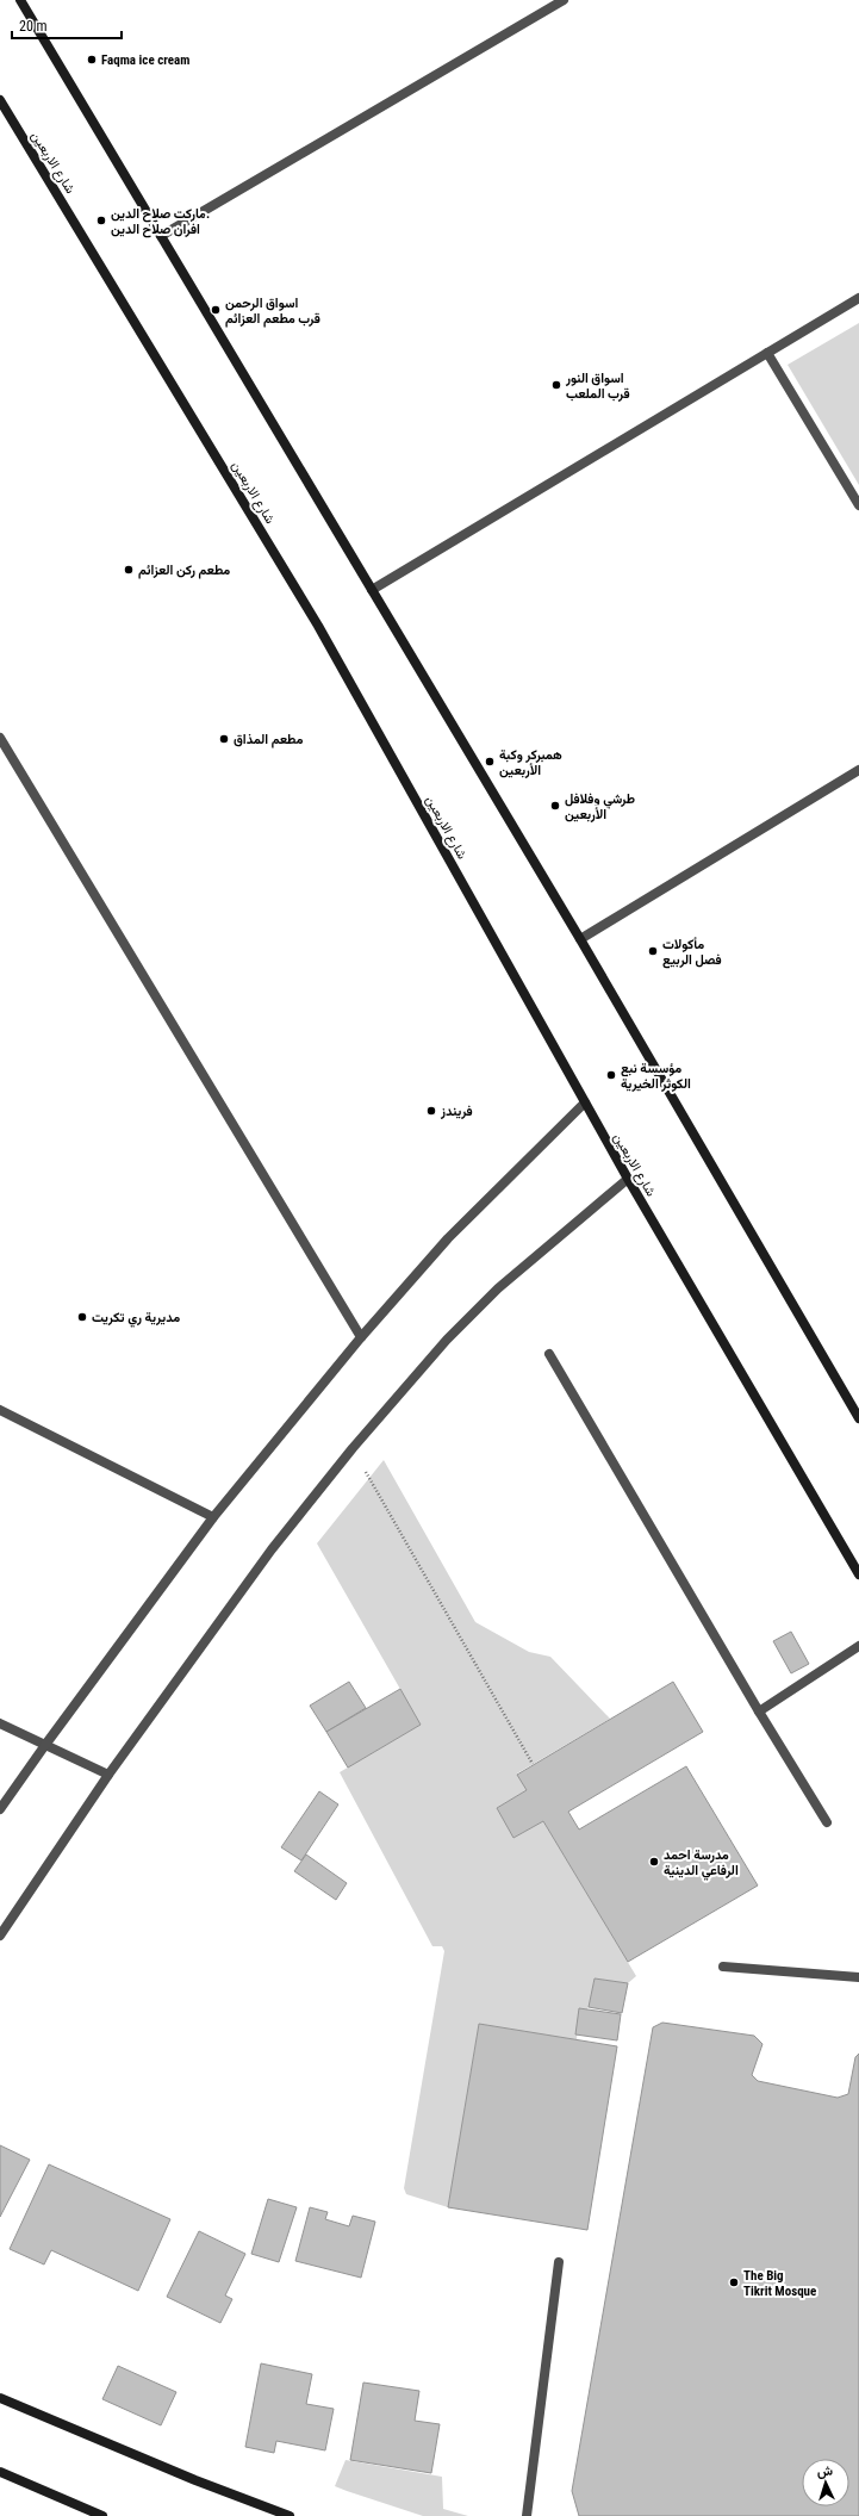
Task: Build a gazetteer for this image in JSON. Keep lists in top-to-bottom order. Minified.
{"streets":{"main road":["شارع الاربعين"]},"places":["Faqma ice cream","ماركت صلاح الدين. افران صلاح الدين","اسواق الرحمن قرب مطعم العزائم","اسواق النور قرب الملعب","مطعم ركن العزائم","مطعم المذاق","همبركر وكبة الأربعين","طرشي وفلافل الأربعين","مأكولات فصل الربيع","مؤسسة نبع الكوثر الخيرية","فريندز","مديرية ري تكريت","مدرسة احمد الرفاعي الدينية","The Big Tikrit Mosque"],"scale_bar":"20 m","north":"top"}
